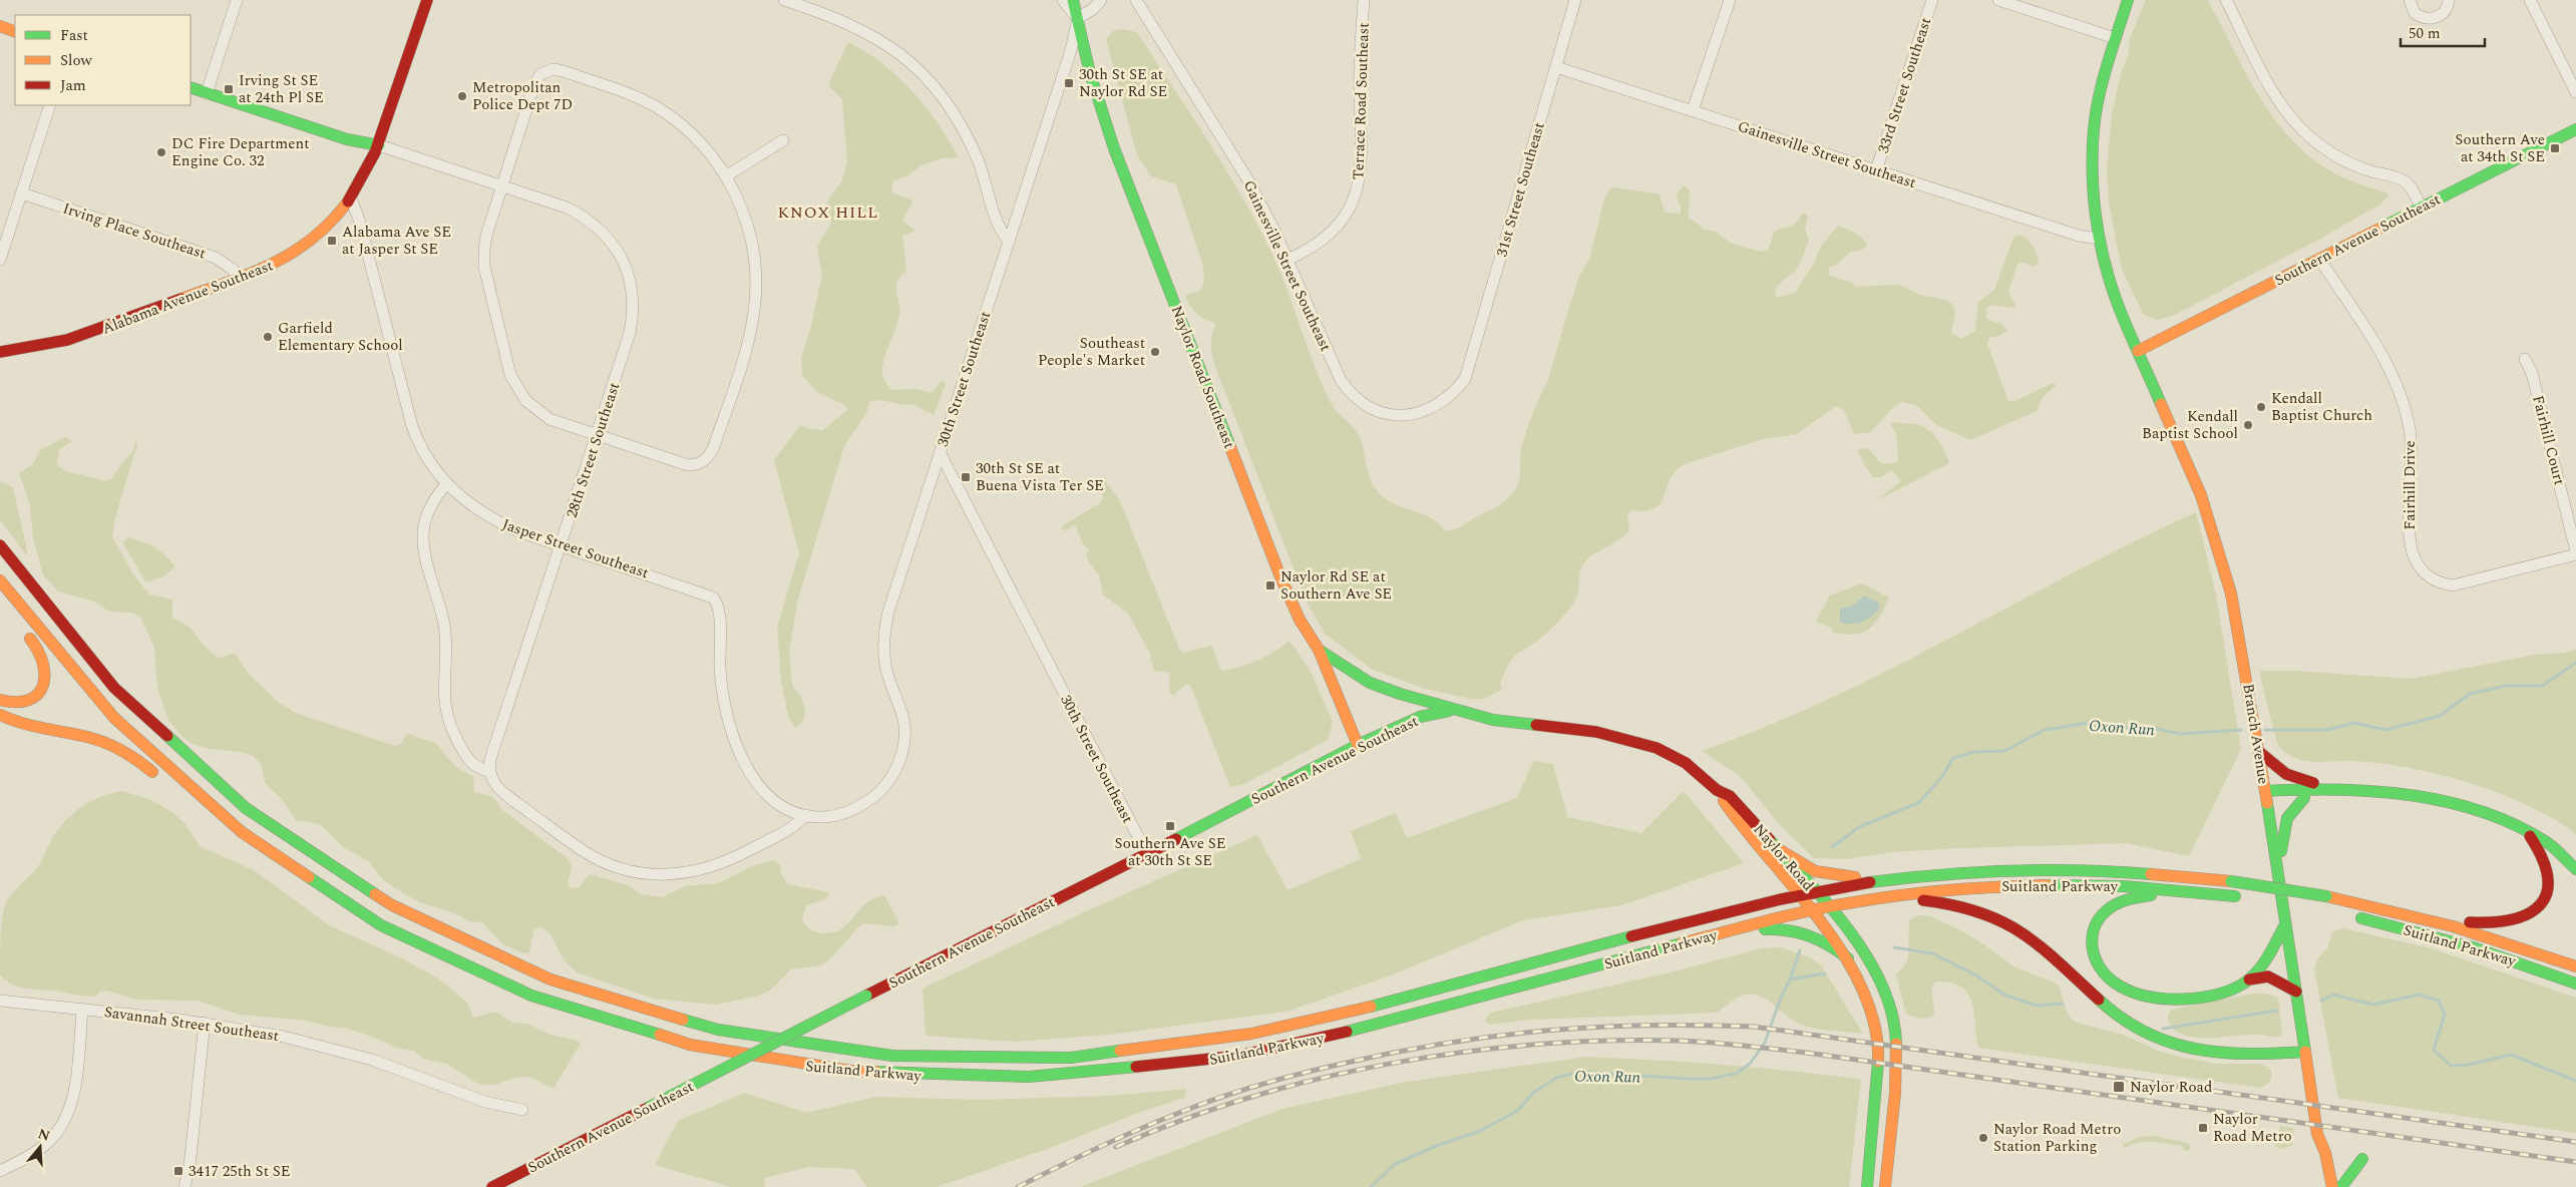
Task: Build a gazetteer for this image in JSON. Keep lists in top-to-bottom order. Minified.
{"streets":{"main road":["Southern Avenue Southeast","Alabama Avenue Southeast","Naylor Road Southeast","Branch Avenue","Naylor Road","Suitland Parkway"],"street":["33rd Street Southeast","Terrace Road Southeast","Gainesville Street Southeast","31st Street Southeast","Irving Place Southeast","30th Street Southeast","Fairhill Court","28th Street Southeast","Fairhill Drive","Jasper Street Southeast","Savannah Street Southeast"]},"crossings":[["33rd Street Southeast","Gainesville Street Southeast"],["Terrace Road Southeast","Gainesville Street Southeast"],["Gainesville Street Southeast","31st Street Southeast"],["Gainesville Street Southeast","Branch Avenue"],["Irving Place Southeast","Alabama Avenue Southeast"],["Southern Avenue Southeast","Naylor Road Southeast"],["Southern Avenue Southeast","30th Street Southeast"],["Southern Avenue Southeast","Fairhill Drive"],["Southern Avenue Southeast","Branch Avenue"],["Southern Avenue Southeast","Naylor Road"],["Alabama Avenue Southeast","28th Street Southeast"],["Alabama Avenue Southeast","Jasper Street Southeast"],["Naylor Road Southeast","30th Street Southeast"],["Naylor Road Southeast","Naylor Road"],["Fairhill Court","Fairhill Drive"],["28th Street Southeast","Jasper Street Southeast"],["Naylor Road","Suitland Parkway"]],"districts":["KNOX HILL"],"water":["Oxon Run"],"places":{"transit":["30th St SE at Naylor Rd SE","Irving St SE at 24th Pl SE","Southern Ave at 34th St SE","Alabama Ave SE at Jasper St SE","30th St SE at Buena Vista Ter SE","Naylor Rd SE at Southern Ave SE","Southern Ave SE at 30th St SE","Naylor Road","Naylor Road Metro","3417 25th St SE"],"other":["Metropolitan Police Dept 7D","DC Fire Department Engine Co. 32","Garfield Elementary School","Southeast People's Market","Kendall Baptist Church","Kendall Baptist School","Naylor Road Metro Station Parking"]},"legend":["Fast","Slow","Jam"],"scale_bar":"50 m","north":"top"}
